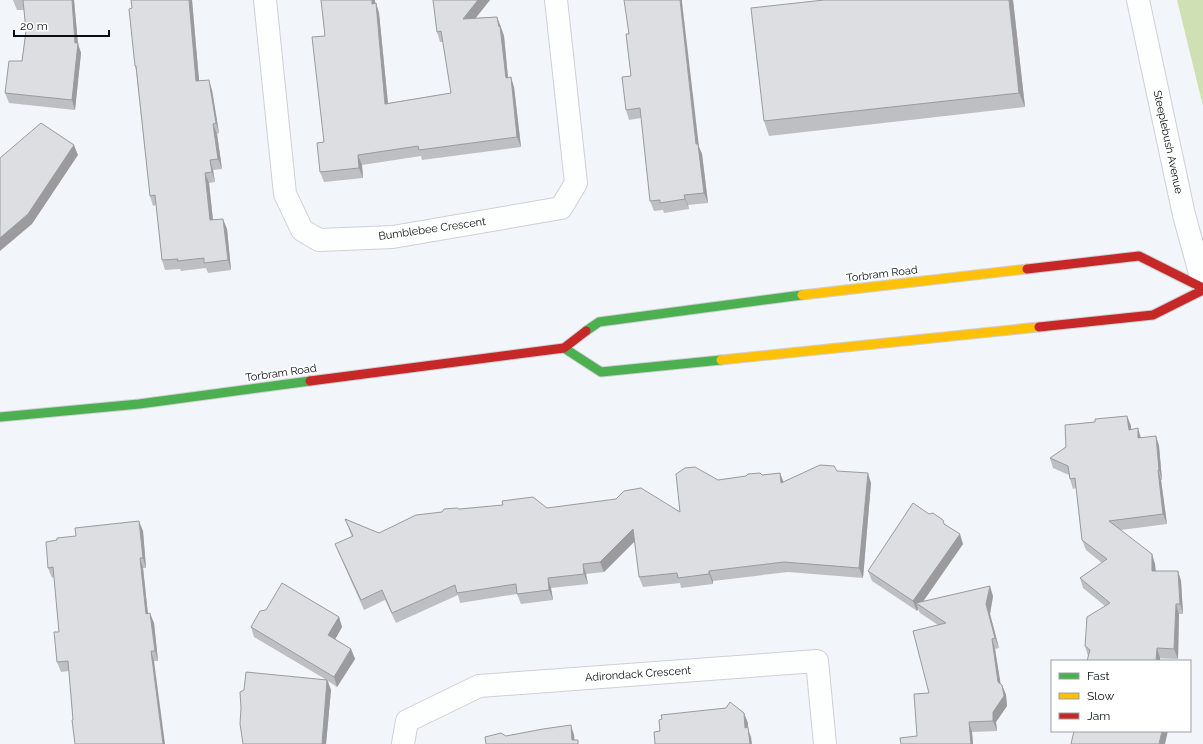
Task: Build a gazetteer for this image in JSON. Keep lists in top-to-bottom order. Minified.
{"streets":{"main road":["Torbram Road"],"street":["Steeplebush Avenue","Bumblebee Crescent","Adirondack Crescent"]},"legend":["Fast","Slow","Jam"],"scale_bar":"20 m"}
